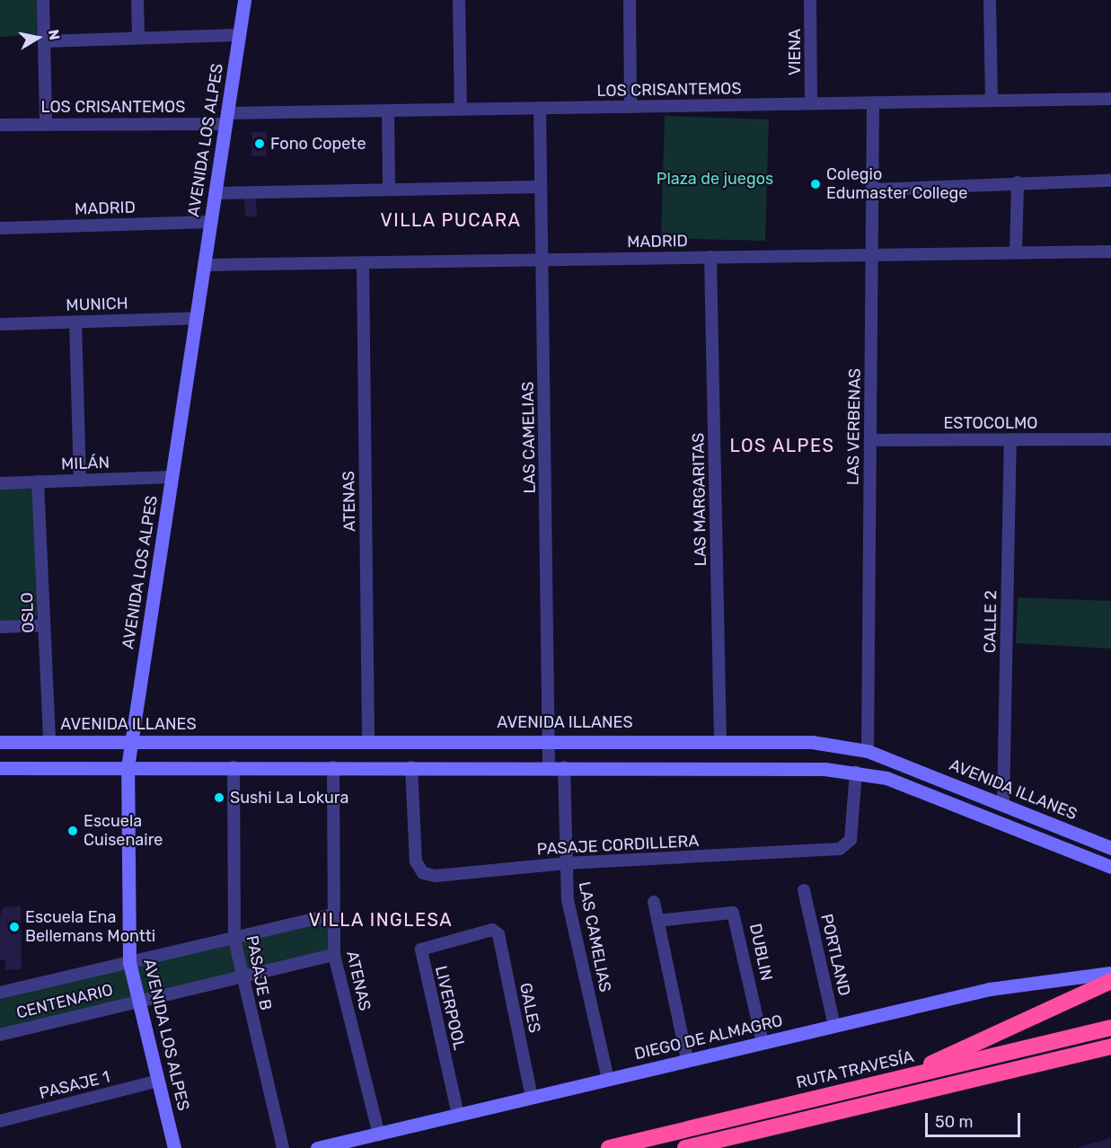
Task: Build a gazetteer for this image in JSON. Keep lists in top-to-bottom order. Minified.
{"streets":{"highway":["RUTA TRAVESÍA"],"main road":["AVENIDA LOS ALPES","AVENIDA ILLANES","DIEGO DE ALMAGRO"],"street":["VIENA","LOS CRISANTEMOS","MADRID","MUNICH","ESTOCOLMO","LAS VERBENAS","LAS CAMELIAS","MILÁN","LAS MARGARITAS","ATENAS","OSLO","CALLE 2","PASAJE CORDILLERA","DUBLIN","PORTLAND","PASAJE B","CENTENARIO","LIVERPOOL","GALES","PASAJE 1"]},"crossings":[["VIENA","LOS CRISANTEMOS"],["LOS CRISANTEMOS","AVENIDA LOS ALPES"],["LOS CRISANTEMOS","LAS VERBENAS"],["LOS CRISANTEMOS","LAS CAMELIAS"],["AVENIDA LOS ALPES","MADRID"],["AVENIDA LOS ALPES","MUNICH"],["AVENIDA LOS ALPES","MILÁN"],["AVENIDA LOS ALPES","AVENIDA ILLANES"],["AVENIDA LOS ALPES","CENTENARIO"],["AVENIDA LOS ALPES","PASAJE 1"],["MADRID","LAS VERBENAS"],["MADRID","LAS CAMELIAS"],["MADRID","LAS MARGARITAS"],["MADRID","ATENAS"],["ESTOCOLMO","LAS VERBENAS"],["ESTOCOLMO","CALLE 2"],["LAS VERBENAS","AVENIDA ILLANES"],["LAS CAMELIAS","AVENIDA ILLANES"],["LAS CAMELIAS","PASAJE CORDILLERA"],["LAS CAMELIAS","DIEGO DE ALMAGRO"],["MILÁN","OSLO"],["LAS MARGARITAS","AVENIDA ILLANES"],["ATENAS","AVENIDA ILLANES"],["ATENAS","CENTENARIO"],["ATENAS","DIEGO DE ALMAGRO"],["OSLO","AVENIDA ILLANES"],["CALLE 2","AVENIDA ILLANES"],["DUBLIN","DIEGO DE ALMAGRO"],["PORTLAND","DIEGO DE ALMAGRO"],["PASAJE B","CENTENARIO"],["LIVERPOOL","GALES"],["LIVERPOOL","DIEGO DE ALMAGRO"],["GALES","DIEGO DE ALMAGRO"]],"districts":["VILLA PUCARA","LOS ALPES","VILLA INGLESA"],"parks":["Plaza de juegos"],"places":["Fono Copete","Colegio Edumaster College","Sushi La Lokura","Escuela Cuisenaire","Escuela Ena Bellemans Montti"],"scale_bar":"50 m","north":"right"}
